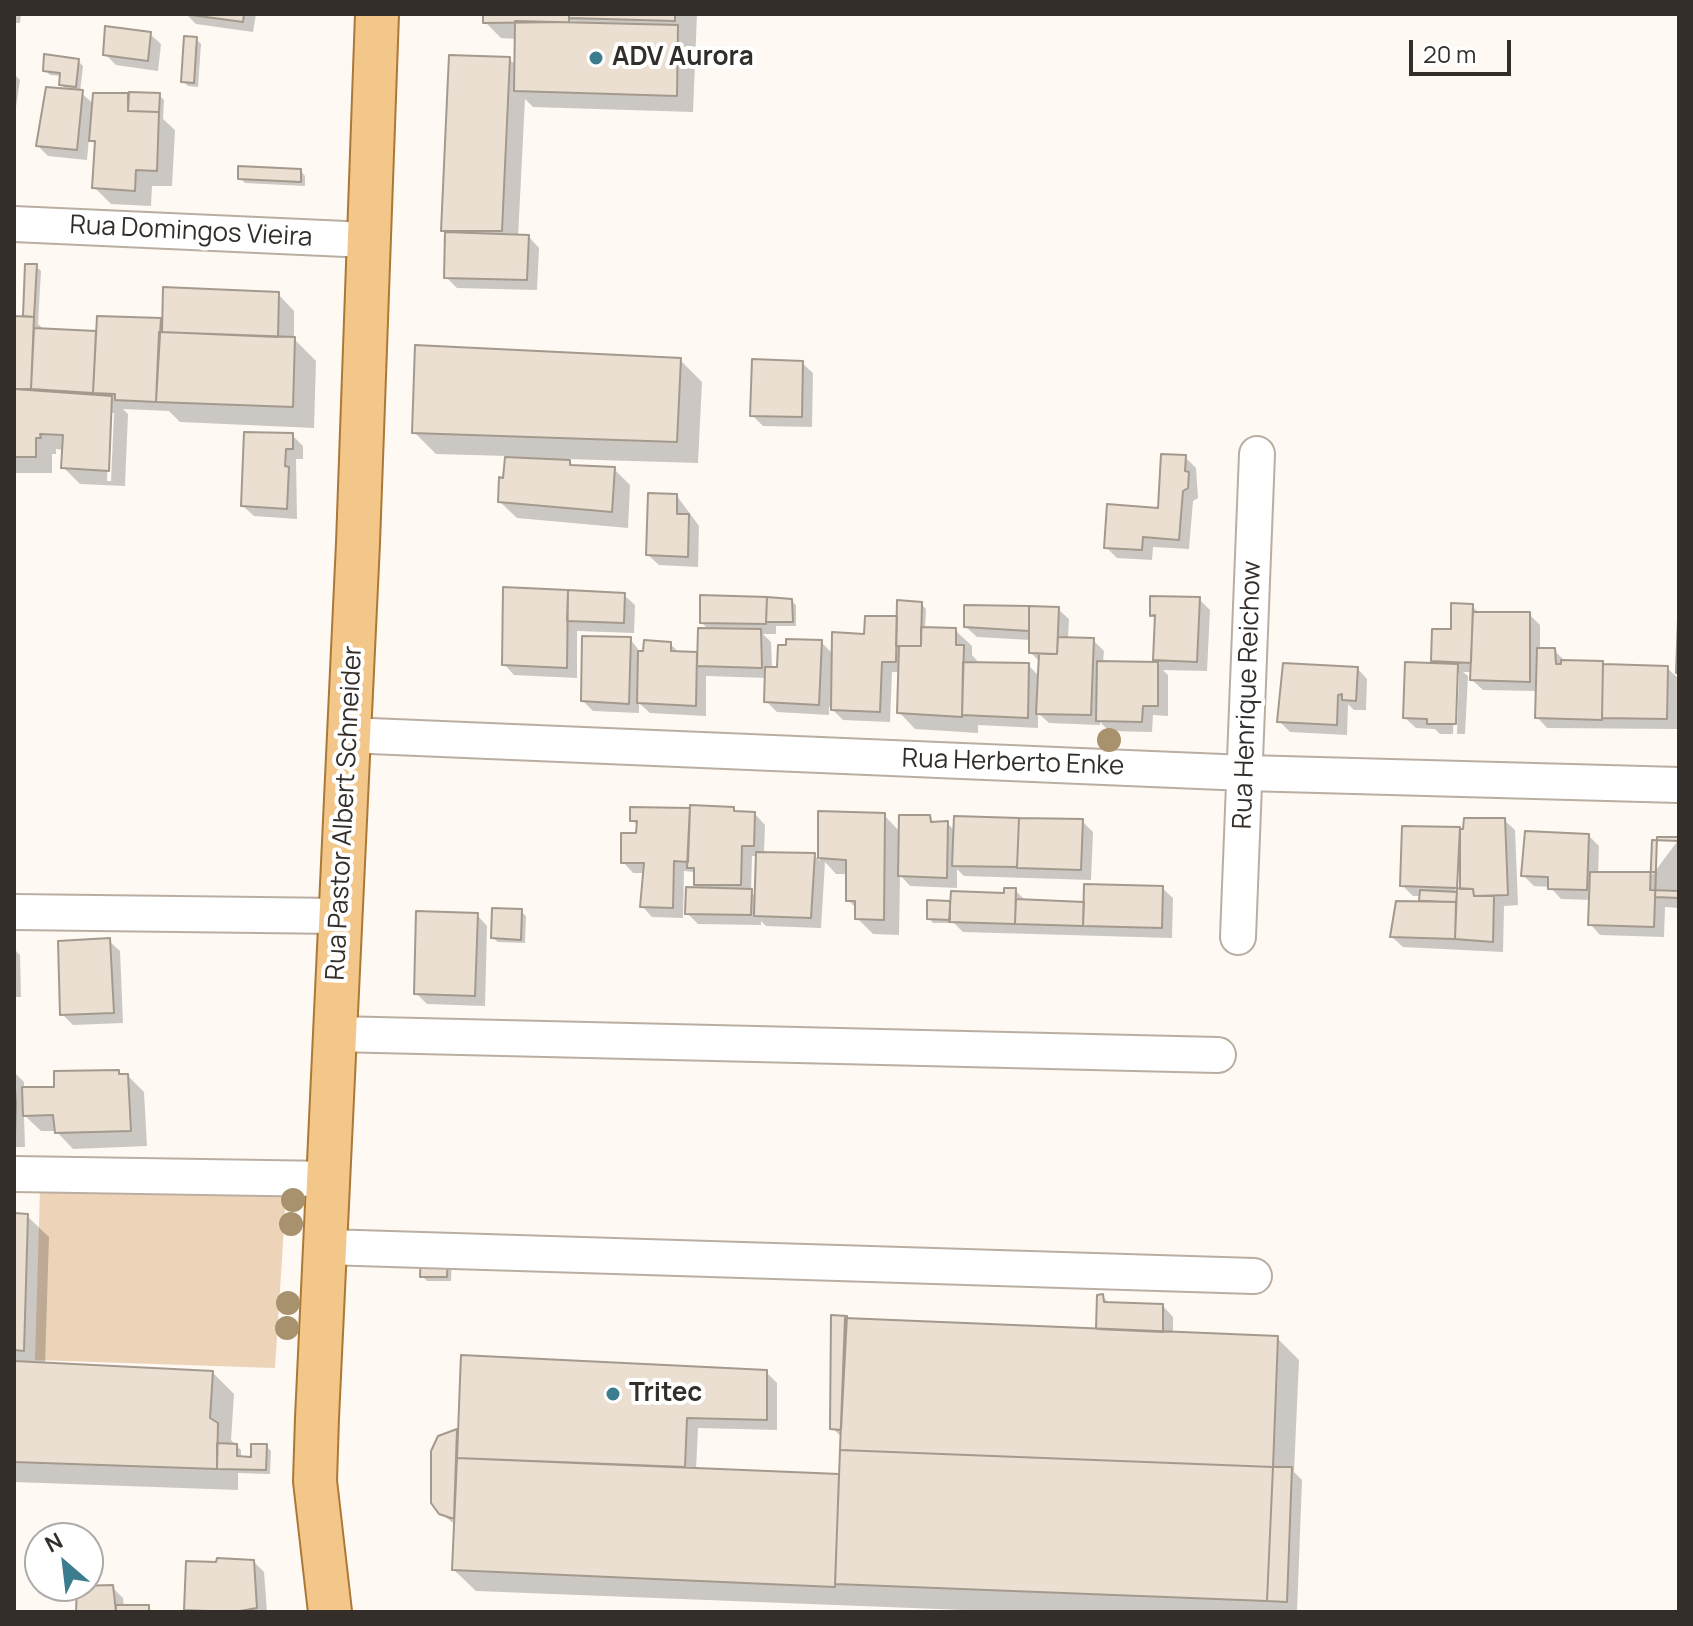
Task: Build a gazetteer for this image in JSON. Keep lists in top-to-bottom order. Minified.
{"streets":{"main road":["Rua Pastor Albert Schneider"],"street":["Rua Domingos Vieira","Rua Henrique Reichow","Rua Herberto Enke"]},"crossings":[["Rua Domingos Vieira","Rua Pastor Albert Schneider"],["Rua Henrique Reichow","Rua Herberto Enke"],["Rua Herberto Enke","Rua Pastor Albert Schneider"]],"places":["ADV Aurora","Tritec"],"scale_bar":"20 m","north":"top left"}
